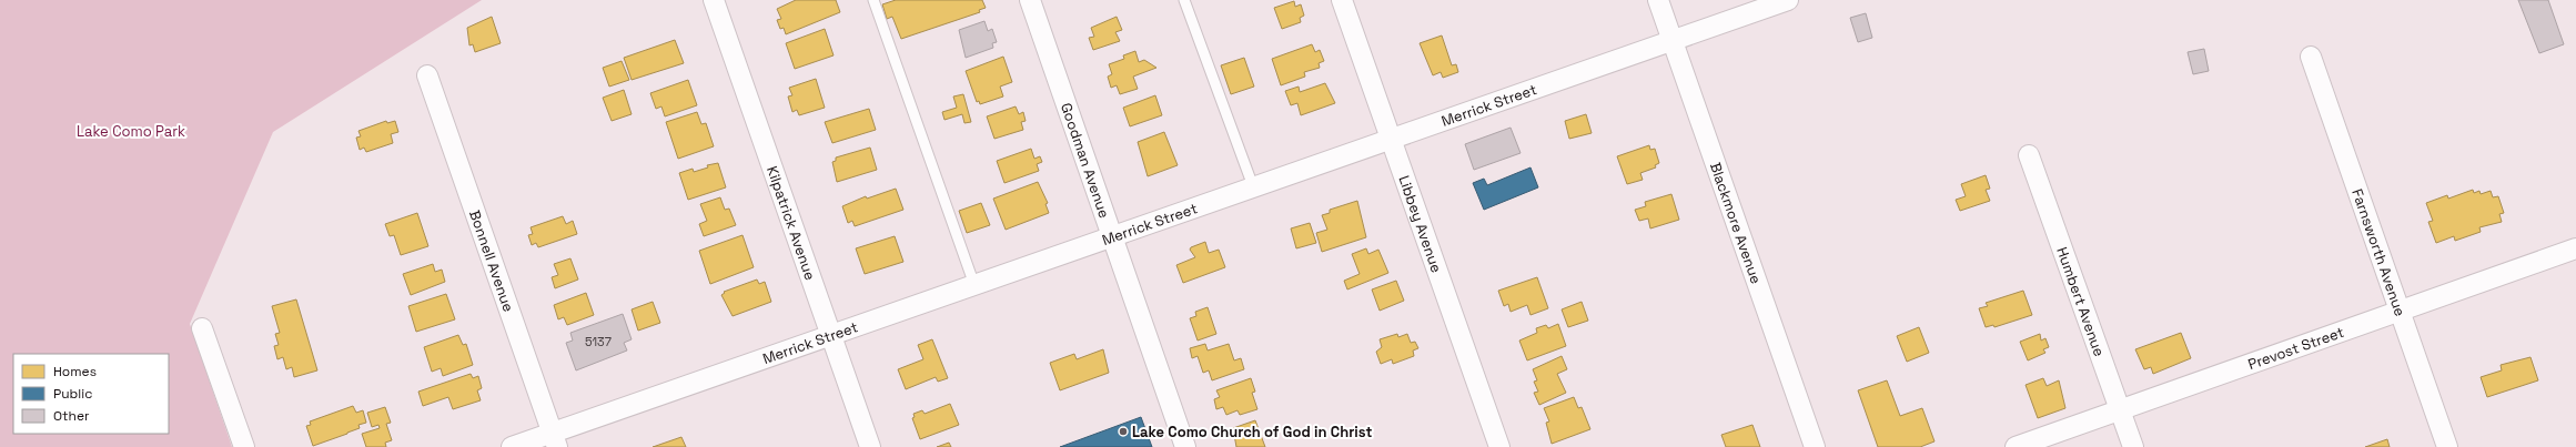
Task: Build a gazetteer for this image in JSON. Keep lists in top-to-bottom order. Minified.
{"streets":{"street":["Merrick Street","Goodman Avenue","Kilpatrick Avenue","Libbey Avenue","Blackmore Avenue","Farnsworth Avenue","Bonnell Avenue","Humbert Avenue","Prevost Street"]},"crossings":[["Merrick Street","Goodman Avenue"],["Merrick Street","Kilpatrick Avenue"],["Merrick Street","Libbey Avenue"],["Merrick Street","Blackmore Avenue"],["Merrick Street","Bonnell Avenue"],["Farnsworth Avenue","Prevost Street"],["Humbert Avenue","Prevost Street"]],"parks":["Lake Como Park"],"places":["Lake Como Church of God in Christ"],"house_numbers":["5137"],"legend":["Homes","Public","Other"]}
